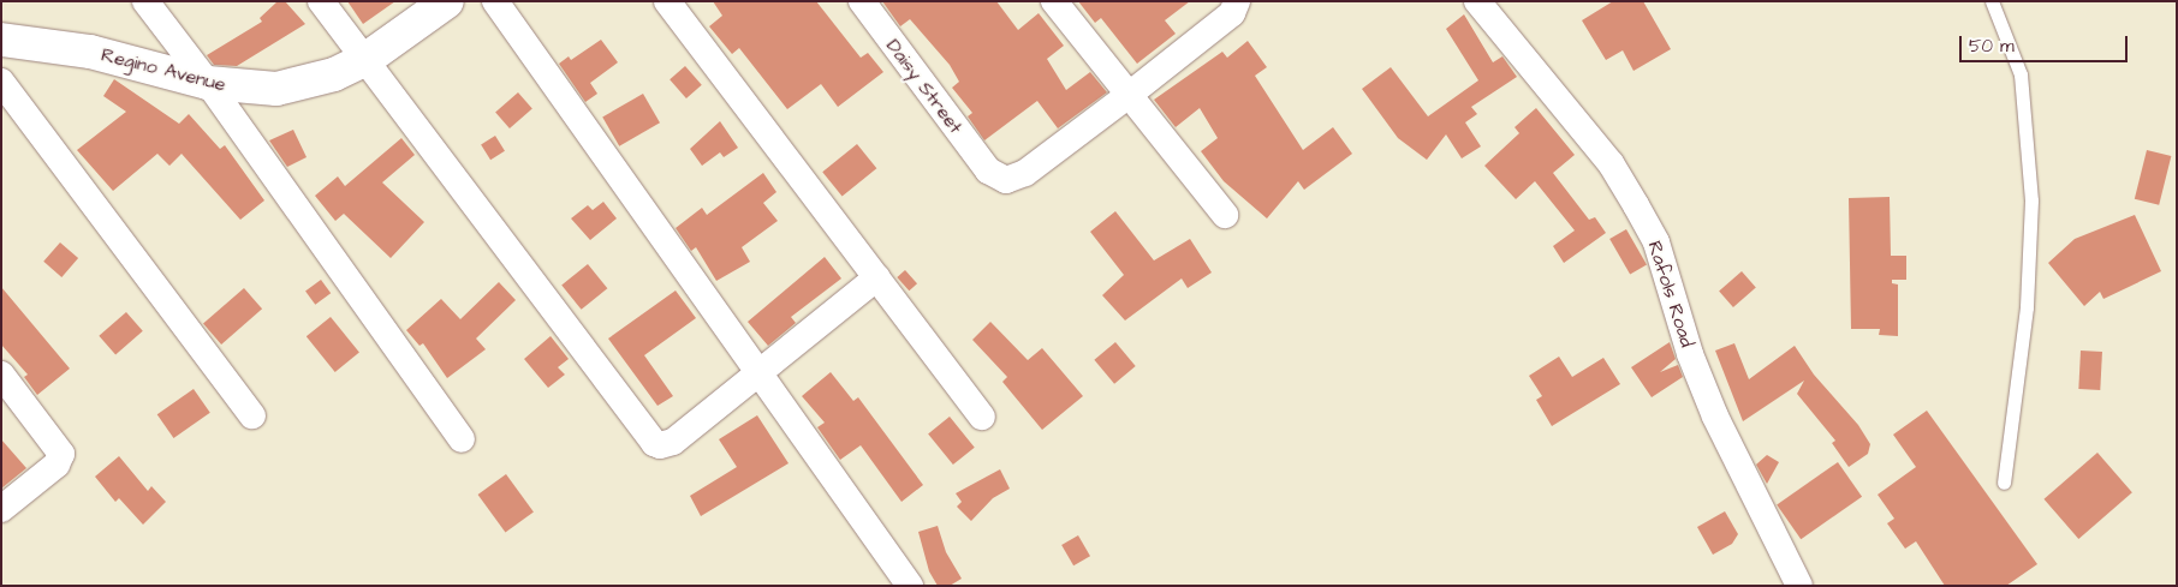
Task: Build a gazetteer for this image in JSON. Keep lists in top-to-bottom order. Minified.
{"streets":{"street":["Regino Avenue","Daisy Street","Rafols Road"]},"scale_bar":"50 m"}
